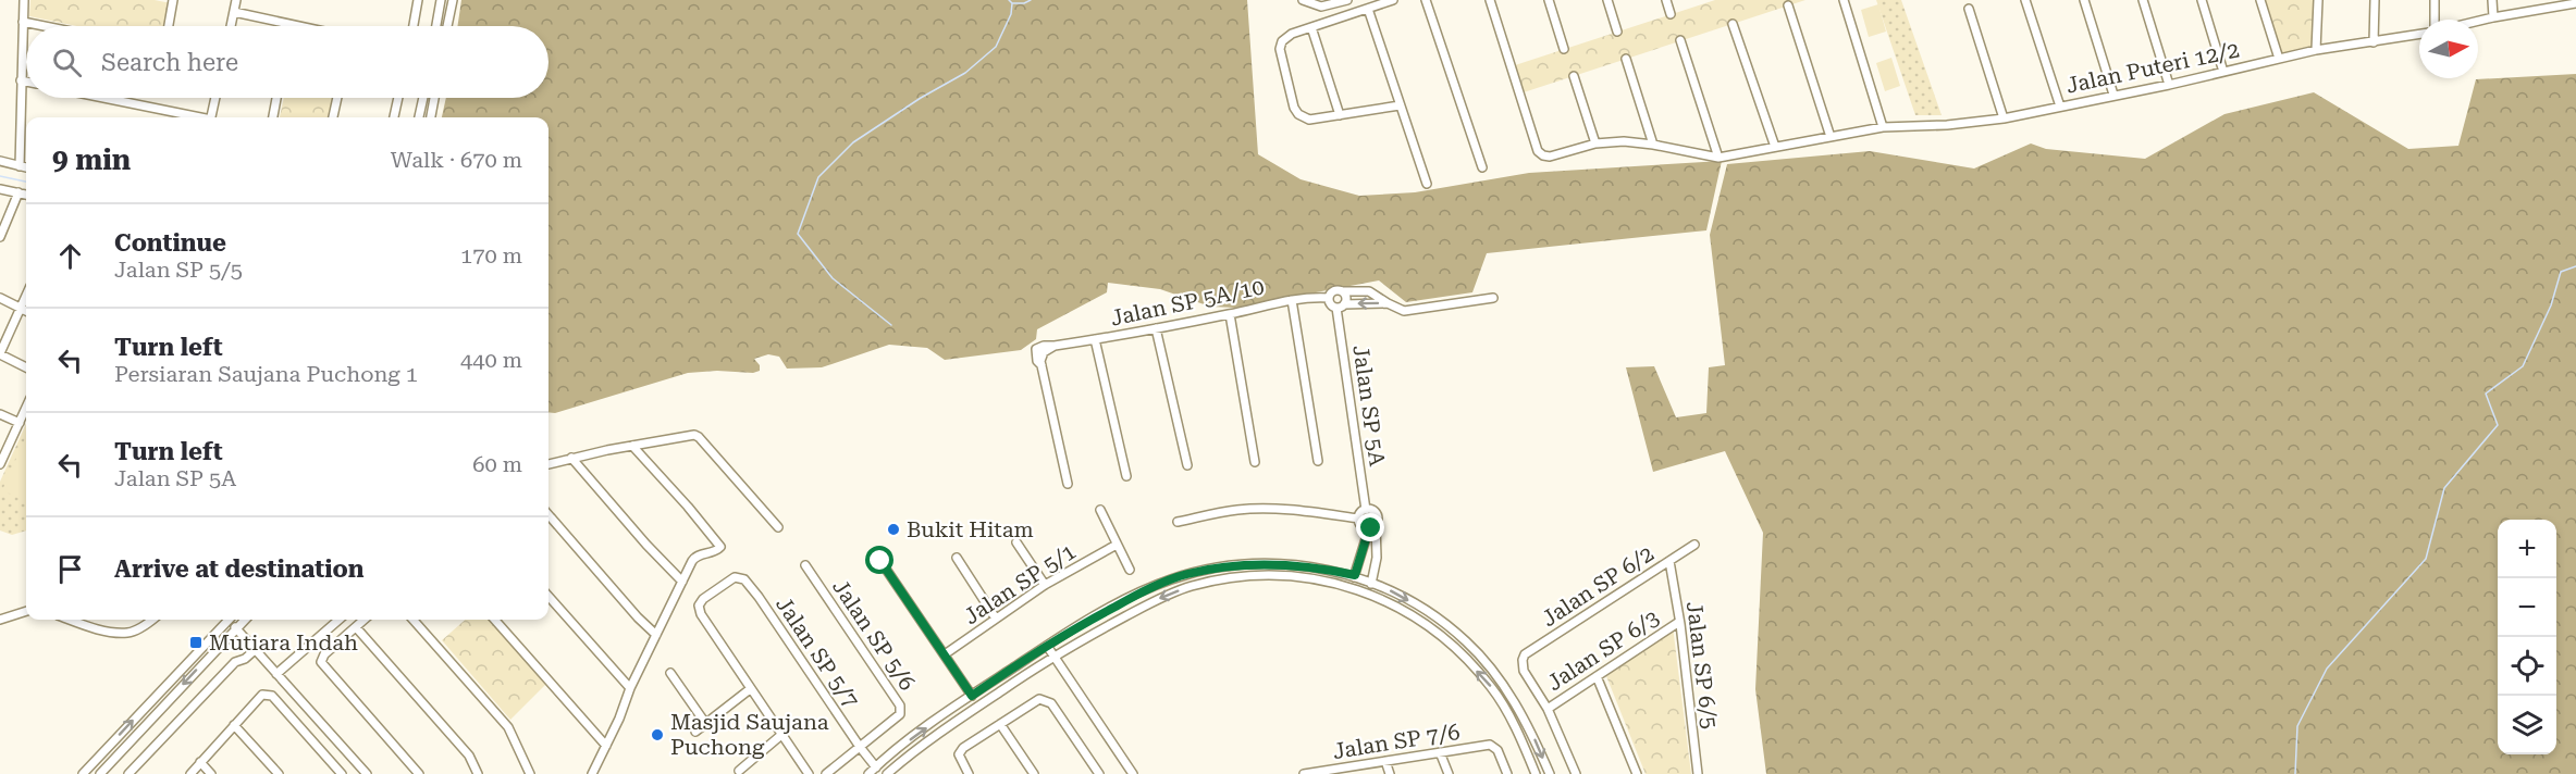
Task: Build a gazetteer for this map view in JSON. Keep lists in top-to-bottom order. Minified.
{"streets":{"street":["Jalan Puteri 12/2","Jalan SP 5A/10","Jalan SP 5A","Jalan SP 5/1","Jalan SP 6/2","Jalan SP 5/6","Jalan SP 6/3","Jalan SP 5/7","Jalan SP 6/5","Jalan SP 7/6"]},"crossings":[["Jalan SP 5A/10","Jalan SP 5A"],["Jalan SP 6/2","Jalan SP 6/3"],["Jalan SP 6/2","Jalan SP 6/5"],["Jalan SP 5/6","Jalan SP 5/7"],["Jalan SP 6/3","Jalan SP 6/5"]],"places":{"other":["Bukit Hitam","Masjid Saujana Puchong"],"transit":["Mutiara Indah"]},"north":"right","page":{"search":"Search here","heading":["9 min","Walk · 670 m"],"list":[["Continue","Jalan SP 5/5","170 m"],["Turn left","Persiaran Saujana Puchong 1","440 m"],["Turn left","Jalan SP 5A","60 m"],"Arrive at destination"],"map_buttons":["+","−"]}}
